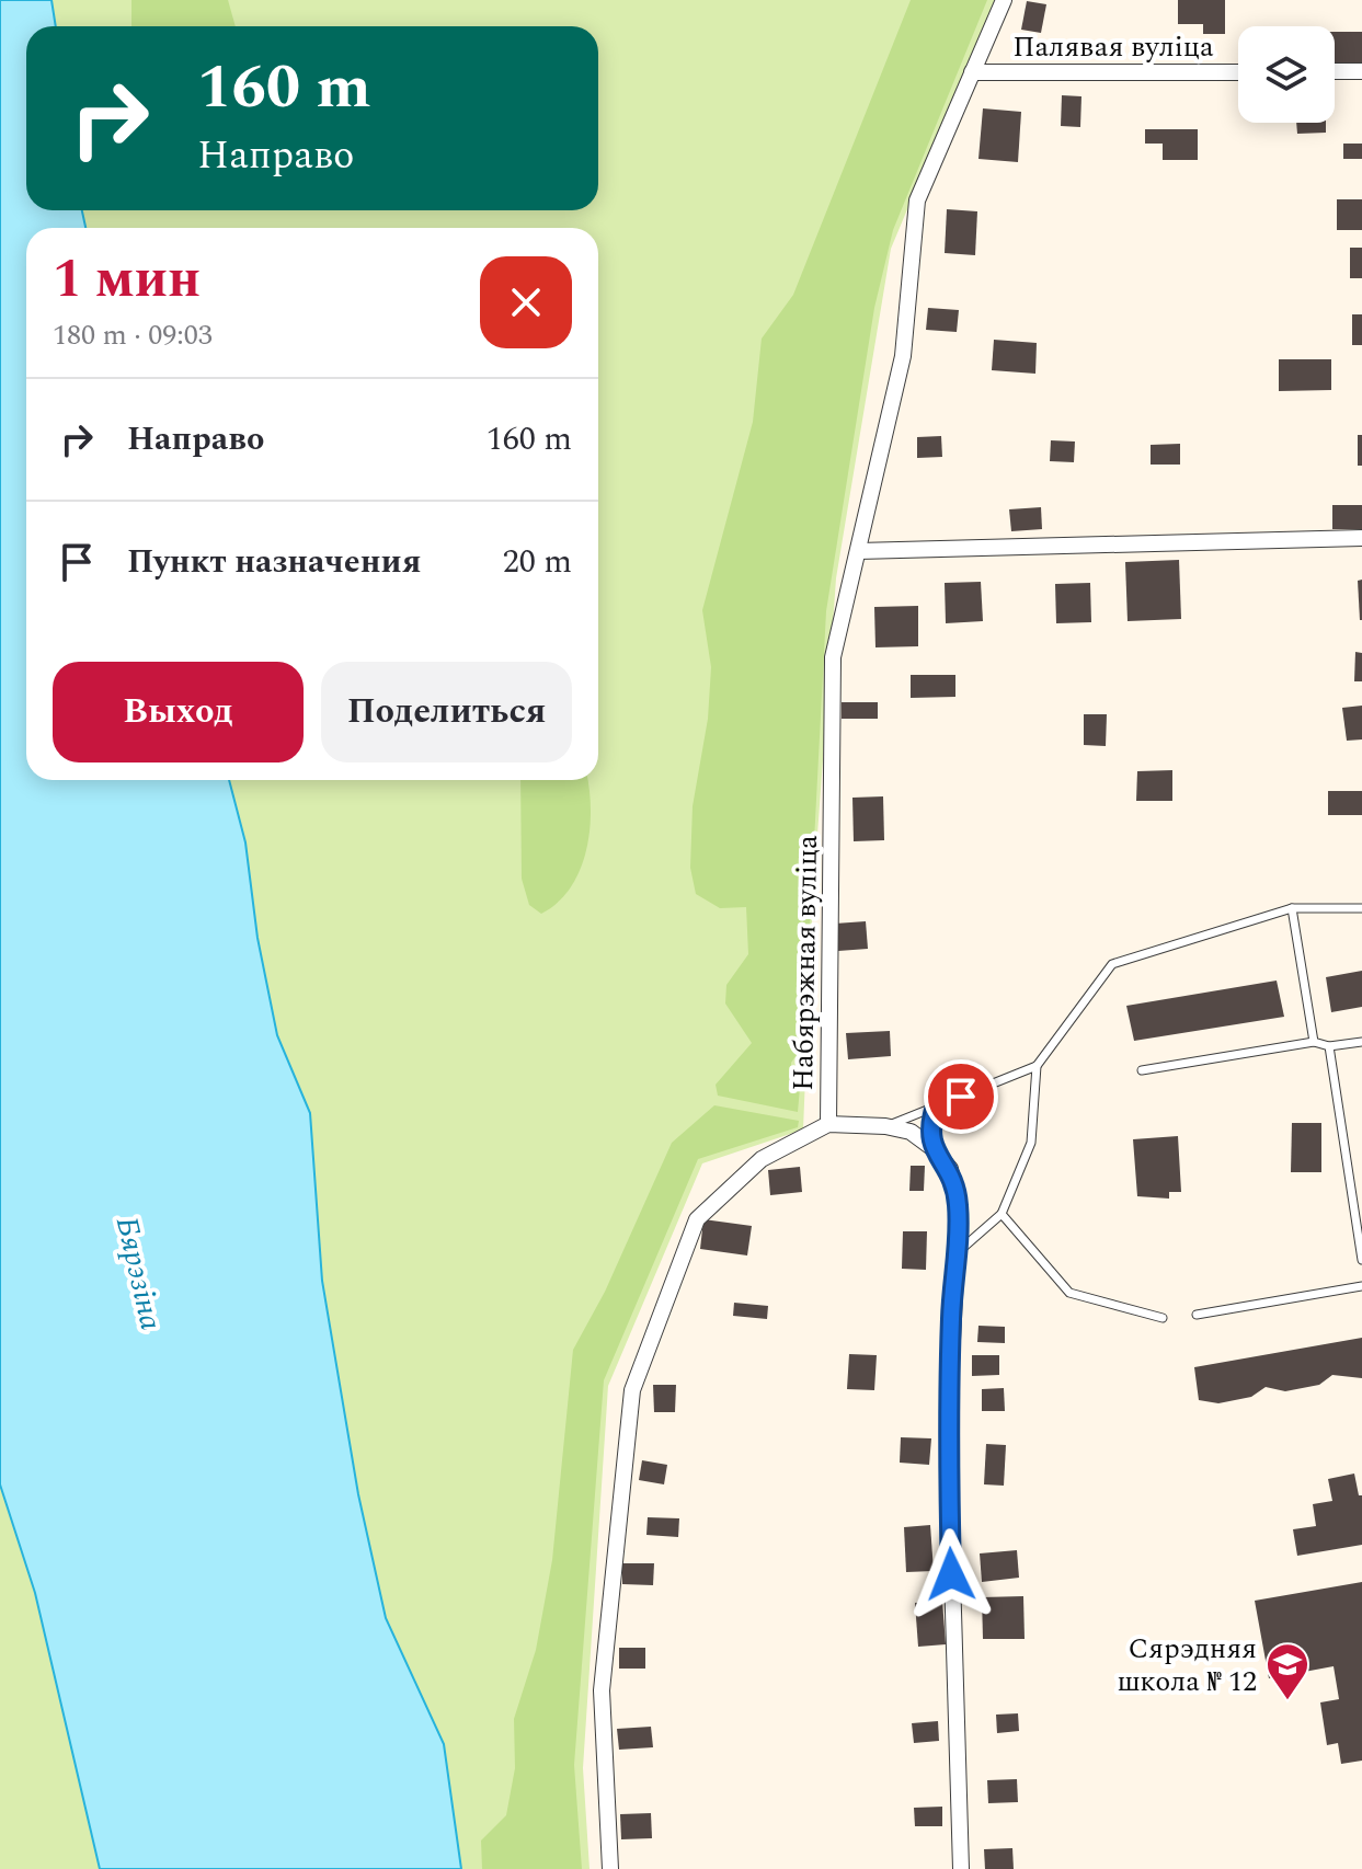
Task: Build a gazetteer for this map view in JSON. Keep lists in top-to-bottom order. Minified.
{"streets":{"street":["Палявая вуліца","Набярэжная вуліца"]},"crossings":[["Палявая вуліца","Набярэжная вуліца"]],"water":["Бярэзіна"],"places":{"school or university":["Сярэдняя школа № 12"]},"page":{"turn":["160 m","Направо"],"heading":["1 мин","180 m · 09:03"],"list":[{"name":"Направо","value":"160 m"},{"name":"Пункт назначения","value":"20 m"}],"buttons":["Выход","Поделиться"]}}
